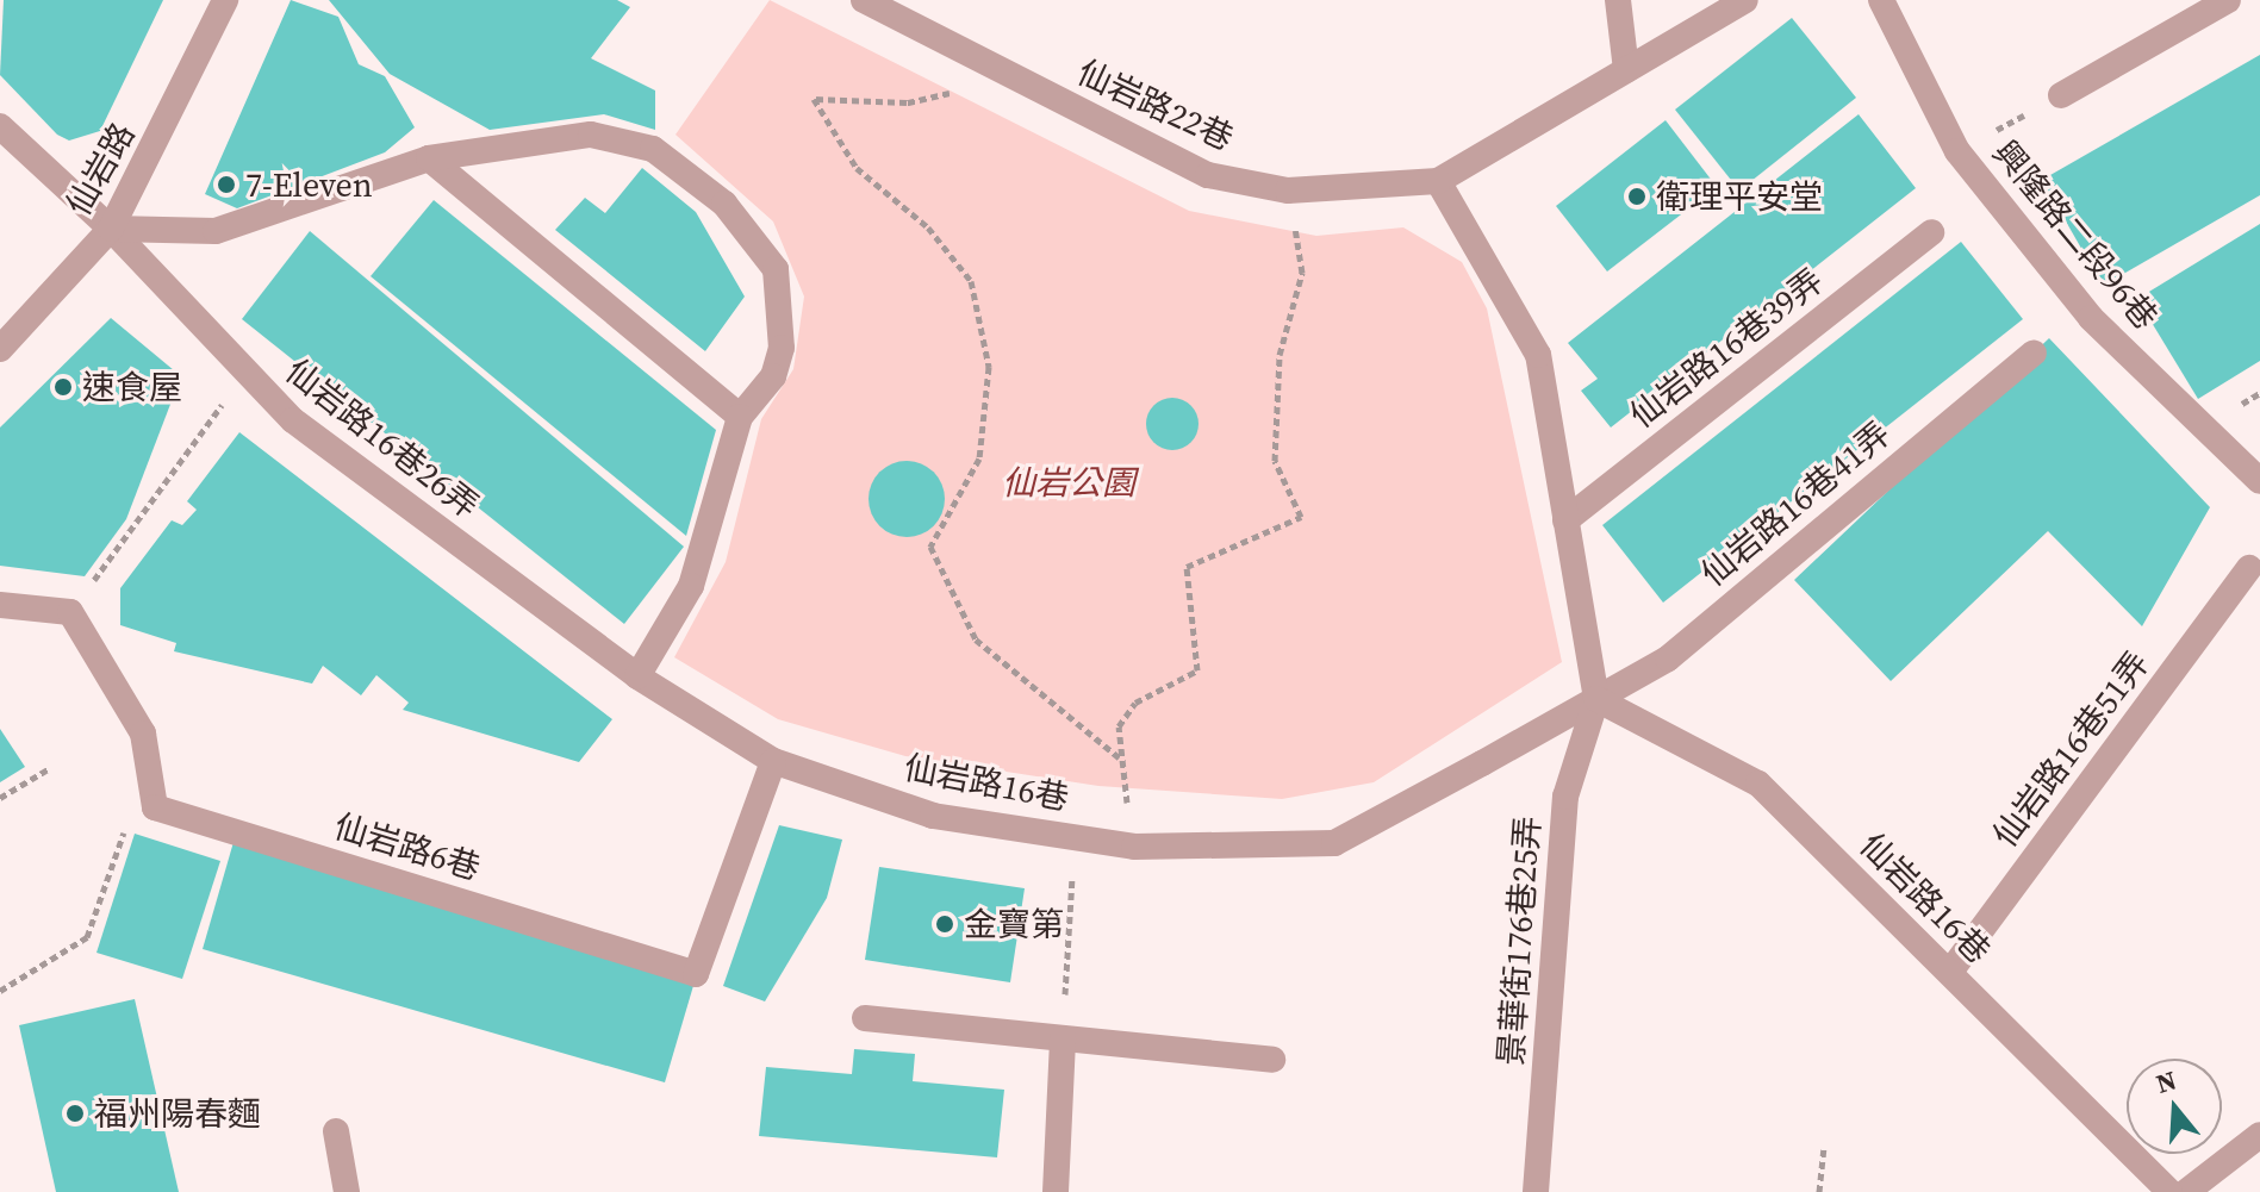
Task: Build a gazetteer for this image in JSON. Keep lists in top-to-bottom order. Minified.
{"streets":{"street":["仙岩路22巷","仙岩路","興隆路二段96巷","仙岩路16巷39弄","仙岩路16巷26弄","仙岩路16巷41弄","仙岩路16巷51弄","仙岩路16巷","仙岩路6巷","景華街176巷25弄"]},"crossings":[["仙岩路","仙岩路16巷26弄"],["仙岩路16巷26弄","仙岩路16巷"],["仙岩路16巷41弄","仙岩路16巷"],["仙岩路16巷41弄","景華街176巷25弄"],["仙岩路16巷51弄","仙岩路16巷"],["仙岩路16巷","仙岩路6巷"],["仙岩路16巷","景華街176巷25弄"]],"parks":["仙岩公園"],"places":["7-Eleven","衛理平安堂","速食屋","金寶第","福州陽春麵"],"north":"top"}
